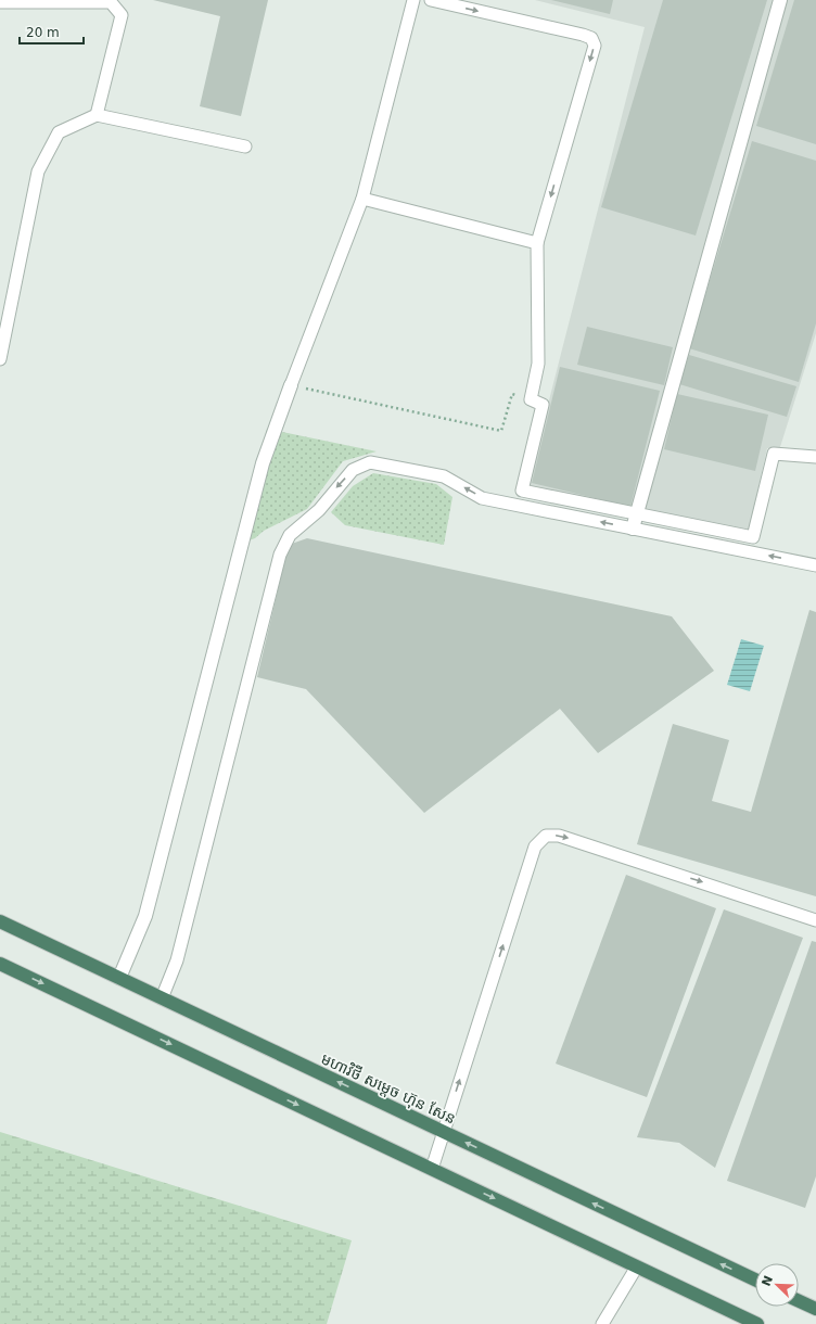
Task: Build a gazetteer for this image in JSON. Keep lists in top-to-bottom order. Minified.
{"streets":{"highway":["មហាវិថី សម្តេច ហ៊ុន សែន"]},"scale_bar":"20 m","north":"top left"}
